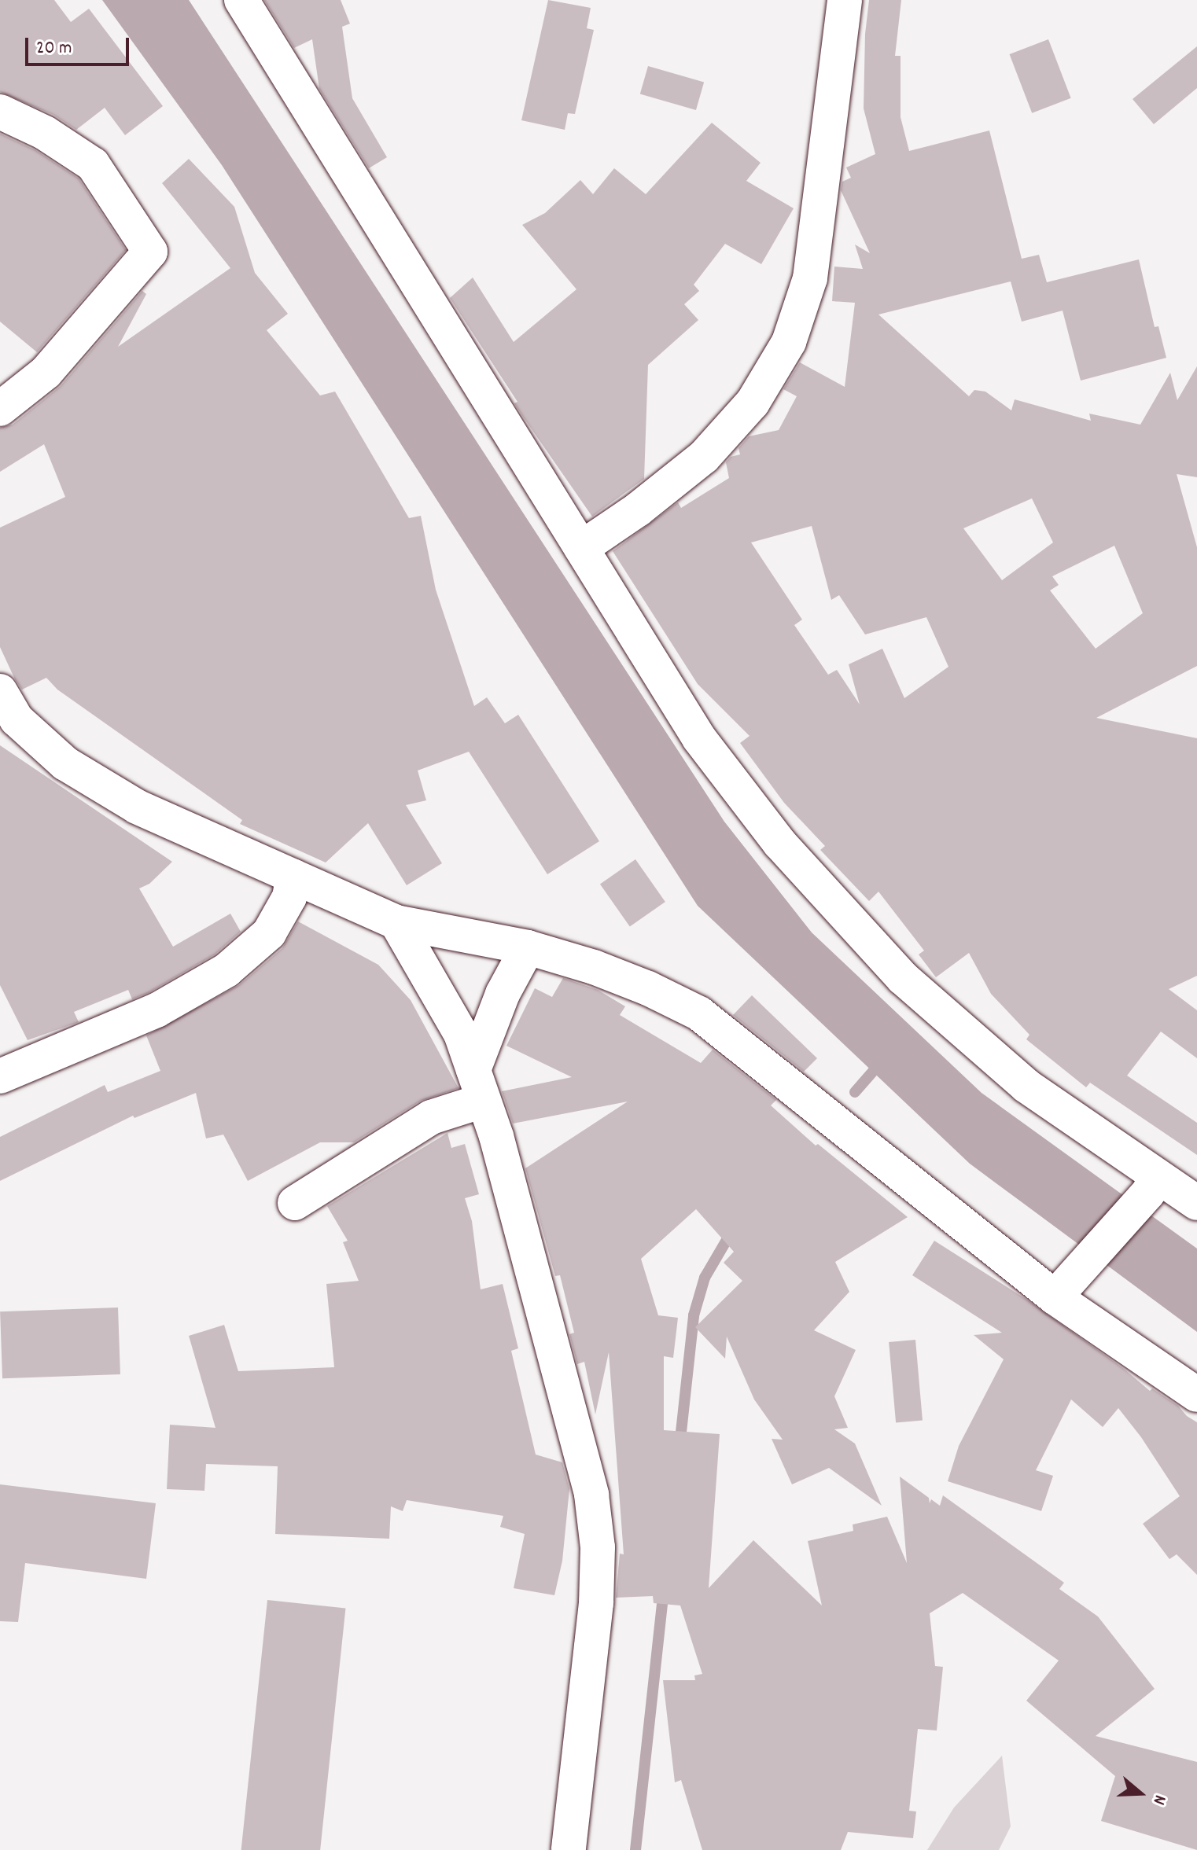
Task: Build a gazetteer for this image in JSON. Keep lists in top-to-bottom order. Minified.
{"scale_bar":"20 m","north":"right"}
